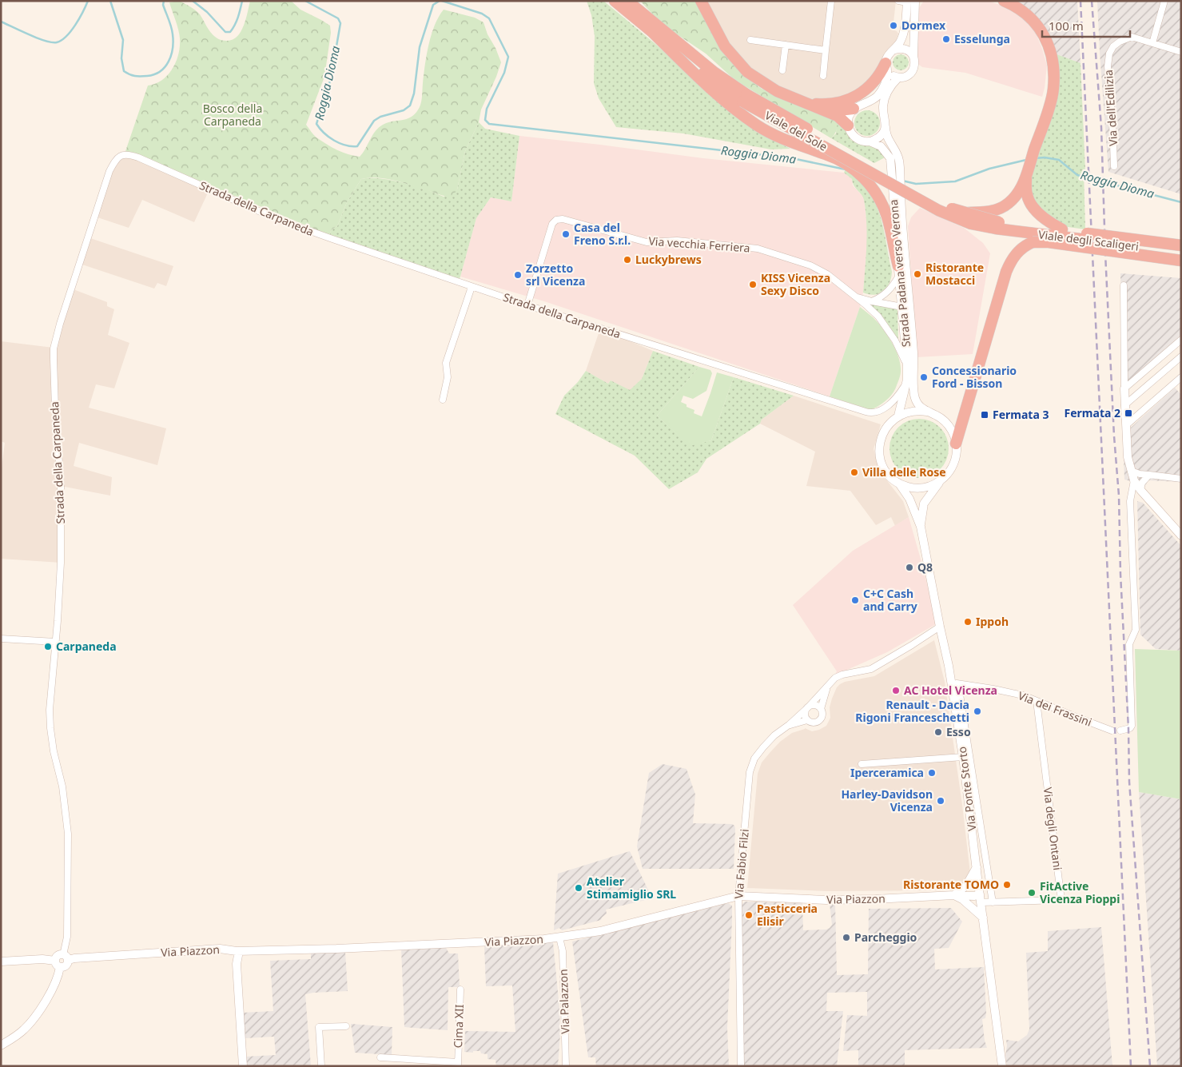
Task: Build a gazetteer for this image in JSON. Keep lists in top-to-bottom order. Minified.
{"streets":{"highway":["Viale del Sole","Viale degli Scaligeri"],"main road":["Strada Padana verso Verona","Via Ponte Storto","Via Piazzon"],"street":["Via dell'Edilizia","Strada della Carpaneda","Via vecchia Ferriera","Via dei Frassini","Via degli Ontani","Via Fabio Filzi","Via Palazzon","Cima XII"]},"crossings":[["Viale del Sole","Viale degli Scaligeri"],["Strada della Carpaneda","Via vecchia Ferriera"],["Strada della Carpaneda","Strada Padana verso Verona"],["Strada della Carpaneda","Via Piazzon"],["Via vecchia Ferriera","Strada Padana verso Verona"],["Strada Padana verso Verona","Via Ponte Storto"],["Via dei Frassini","Via Ponte Storto"],["Via dei Frassini","Via degli Ontani"],["Via Ponte Storto","Via degli Ontani"],["Via Ponte Storto","Via Piazzon"],["Via degli Ontani","Via Piazzon"],["Via Fabio Filzi","Via Piazzon"],["Via Piazzon","Via Palazzon"]],"water":["Roggia Dioma"],"parks":["Bosco della Carpaneda"],"places":{"other":["Dormex","Esselunga","Casa del Freno S.r.l.","Luckybrews","Ristorante Mostacci","Zorzetto srl Vicenza","KISS Vicenza Sexy Disco","Concessionario Ford - Bisson","Villa delle Rose","Q8","C+C Cash and Carry","Ippoh","Carpaneda","AC Hotel Vicenza","Renault - Dacia Rigoni Franceschetti","Esso","Iperceramica","Harley-Davidson Vicenza","Ristorante TOMO","Atelier Stimamiglio SRL","FitActive Vicenza Pioppi","Pasticceria Elisir","Parcheggio"],"transit":["Fermata 2","Fermata 3"]},"scale_bar":"100 m"}
